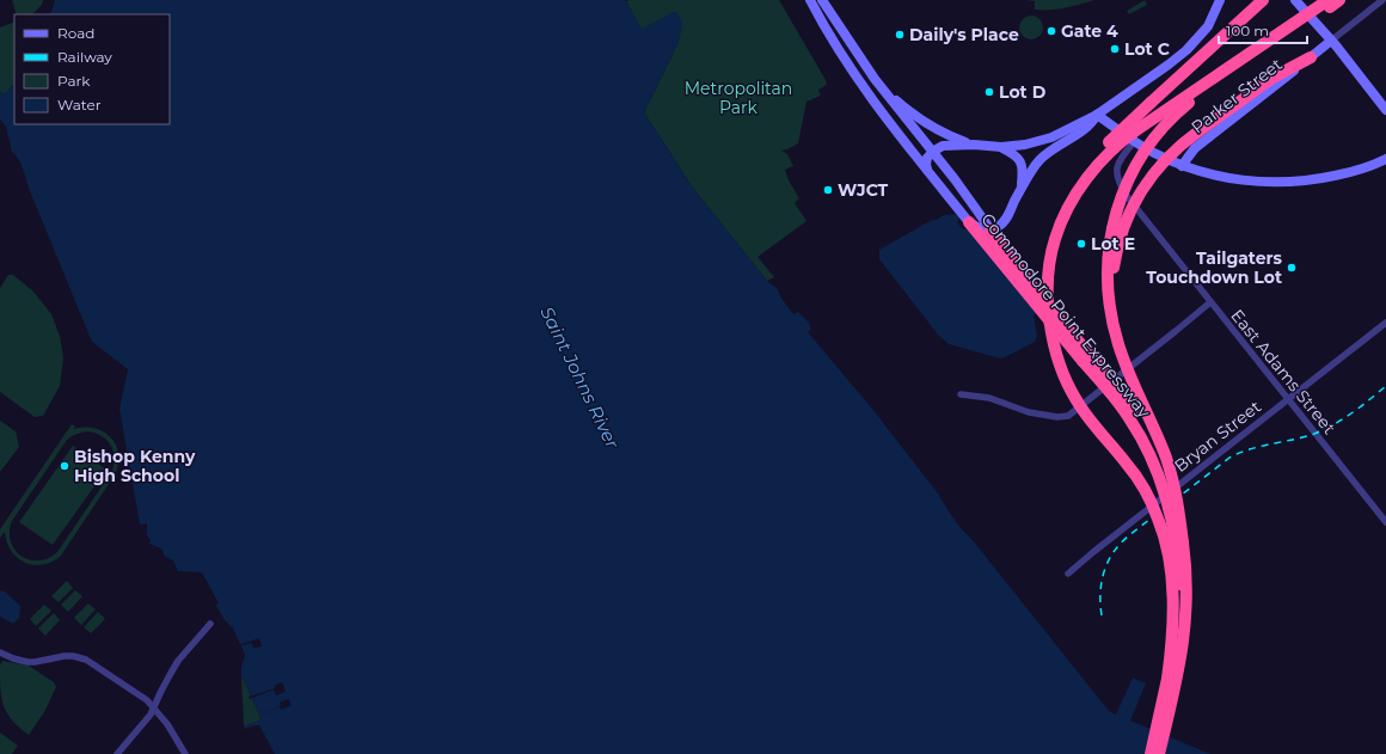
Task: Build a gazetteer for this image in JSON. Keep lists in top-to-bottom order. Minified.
{"streets":{"highway":["Commodore Point Expressway"],"street":["Parker Street","East Adams Street","Bryan Street"]},"crossings":[["East Adams Street","Bryan Street"]],"water":["Saint Johns River"],"parks":["Metropolitan Park"],"places":["Gate 4","Daily's Place","Lot C","Lot D","WJCT","Lot E","Tailgaters Touchdown Lot","Bishop Kenny High School"],"legend":["Road","Railway","Park","Water"],"scale_bar":"100 m"}
